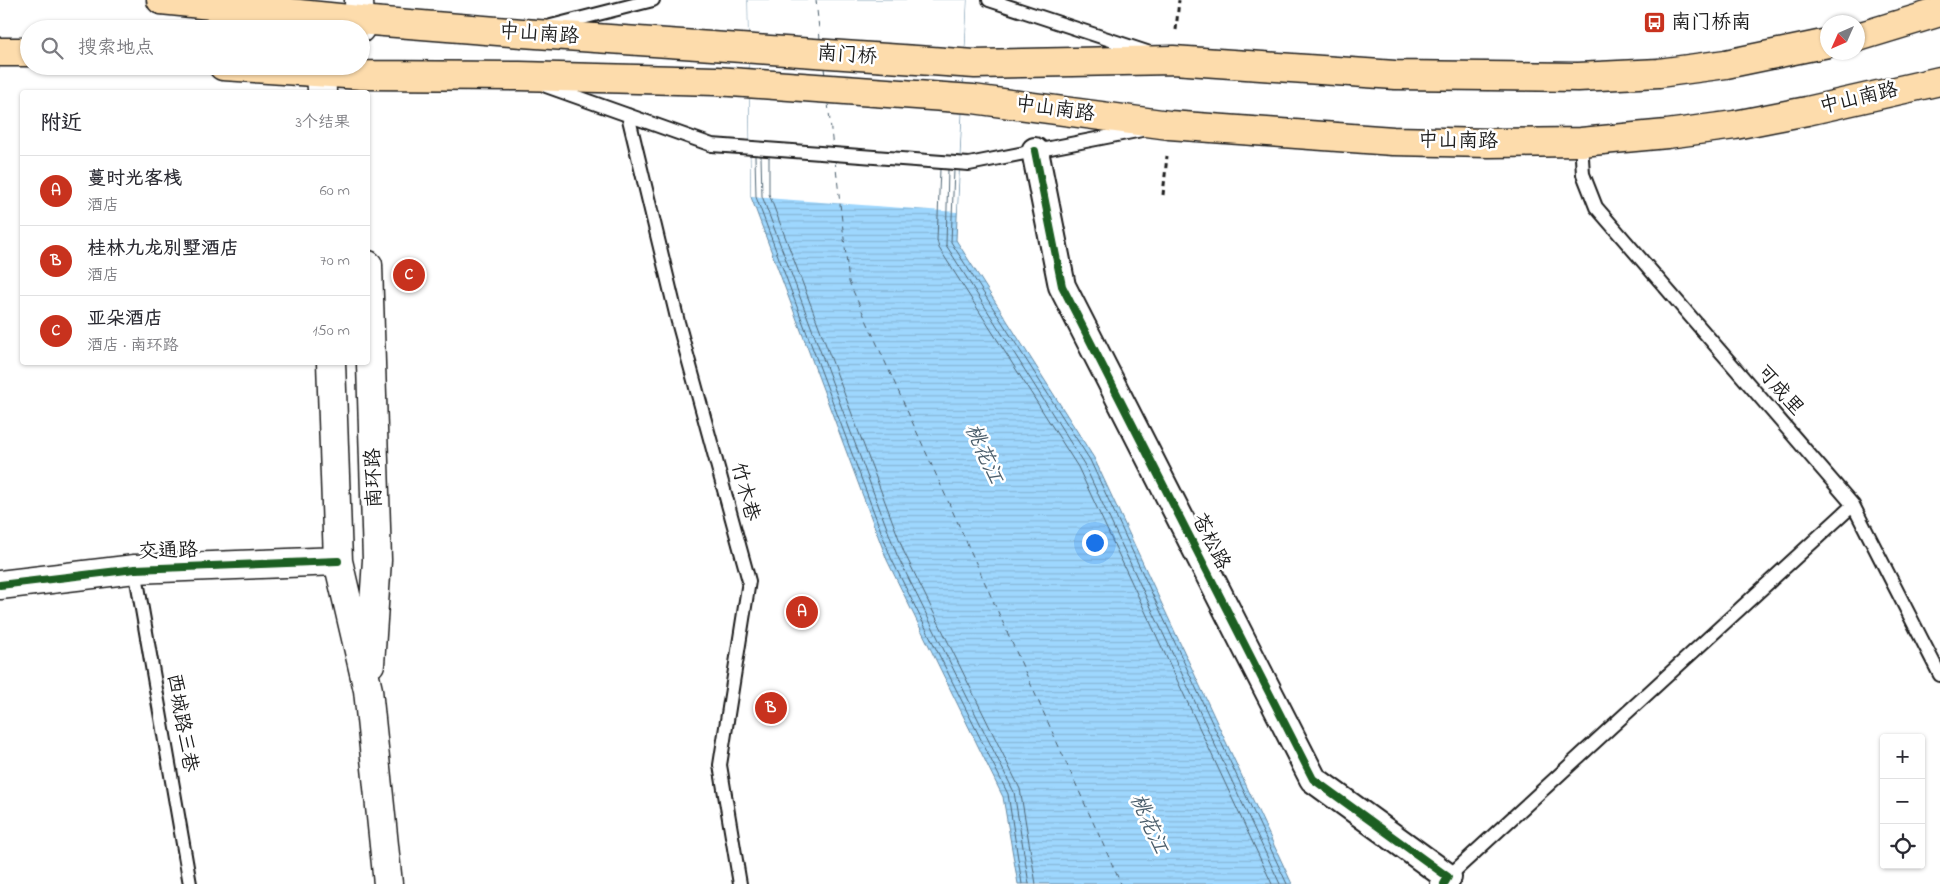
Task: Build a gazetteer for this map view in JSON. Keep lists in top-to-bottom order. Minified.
{"streets":{"highway":["中山南路","南门桥"],"main road":["南环路","交通路"],"street":["苍松路"],"lane":["可成里","竹木巷","西城路三巷"]},"crossings":[["中山南路","南门桥"],["中山南路","可成里"],["南环路","交通路"],["交通路","西城路三巷"]],"water":["桃花江"],"places":{"bus stop":["南门桥南"]},"north":"bottom left","page":{"search":"搜索地点","heading":["附近","3个结果"],"list":[{"mark":"A","name":"蔓时光客栈","note":"酒店","value":"60 m"},{"mark":"B","name":"桂林九龙别墅酒店","note":"酒店","value":"70 m"},{"mark":"C","name":"亚朵酒店","note":"酒店 · 南环路","value":"150 m"}],"pins":["C","A","B"],"map_buttons":["+","−"]}}
